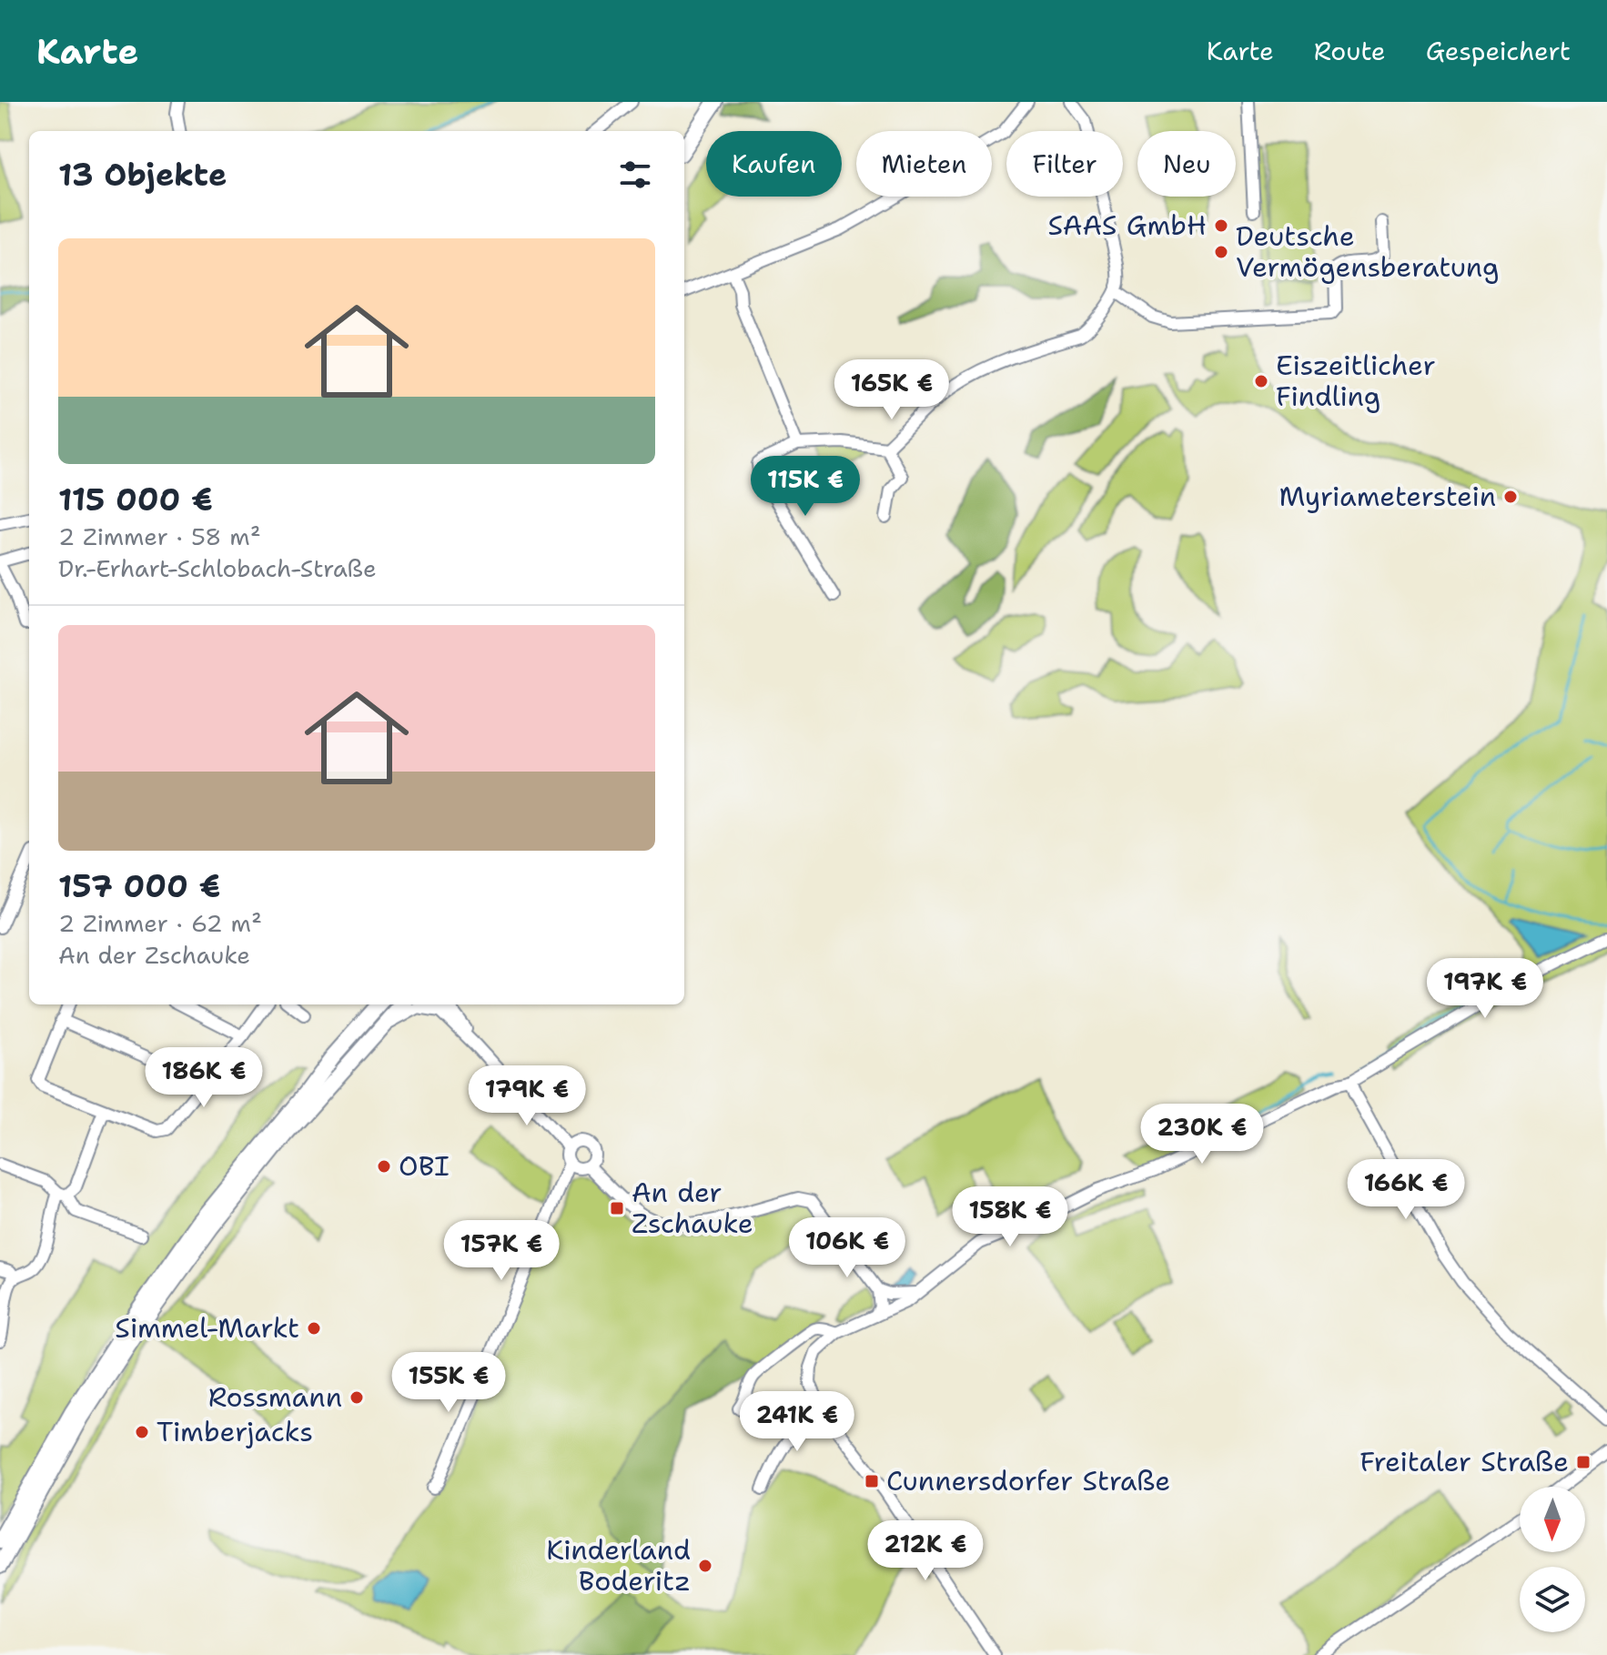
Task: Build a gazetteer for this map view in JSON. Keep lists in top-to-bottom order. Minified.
{"places":{"other":["SAAS GmbH","Deutsche Vermögensberatung","Eiszeitlicher Findling","Myriameterstein","OBI","Simmel-Markt","Rossmann","Timberjacks","Kinderland Boderitz"],"transit":["An der Zschauke","Freitaler Straße","Cunnersdorfer Straße"]},"north":"bottom","page":{"header":"Karte","nav":["Karte","Route","Gespeichert"],"chip":["Kaufen","Mieten","Filter","Neu"],"heading":"13 Objekte","list":[{"name":"115 000 €","note":"2 Zimmer · 58 m² · Dr.-Erhart-Schlobach-Straße"},{"name":"157 000 €","note":"2 Zimmer · 62 m² · An der Zschauke"}],"price":["165K €","115K €","197K €","186K €","179K €","230K €","166K €","158K €","106K €","157K €","155K €","241K €","212K €"]}}
